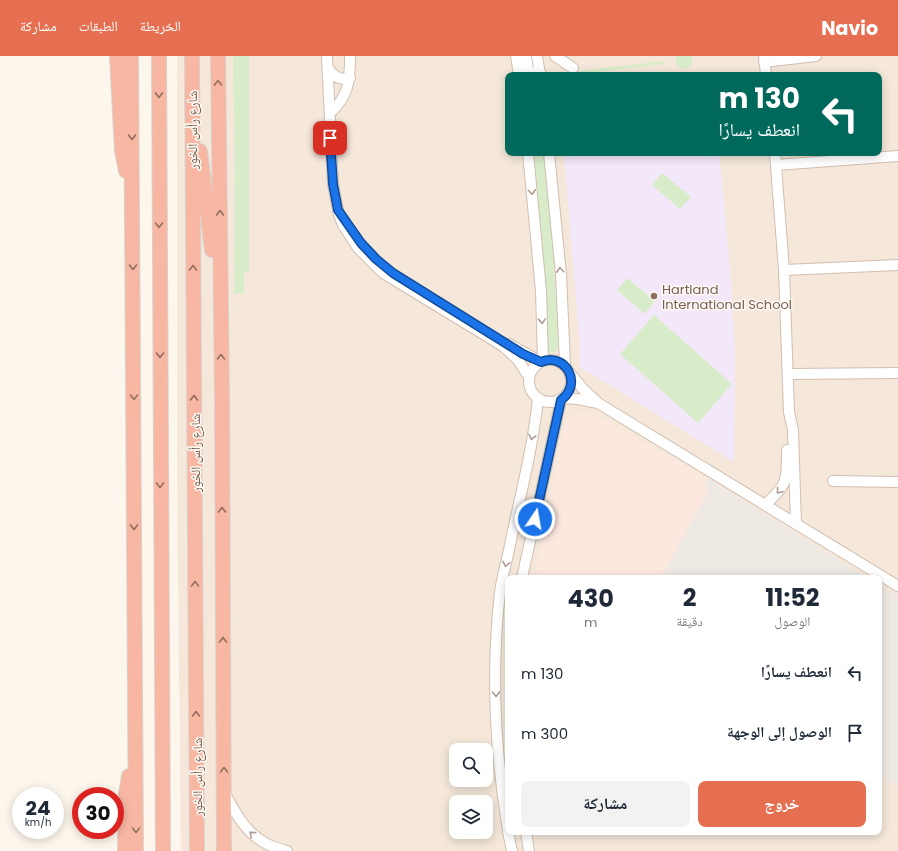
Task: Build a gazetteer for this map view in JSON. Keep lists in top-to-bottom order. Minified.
{"streets":{"highway":["شارع رأس الخور"]},"places":["Hartland International School"],"page":{"header":"Navio","nav":["الخريطة","الطبقات","مشاركة"],"turn":["130 m","انعطف يسارًا"],"eta":["11:52","الوصول","2","دقيقة","430","m"],"list":[{"name":"انعطف يسارًا","value":"130 m"},{"name":"الوصول إلى الوجهة","value":"300 m"}],"buttons":["خروج","مشاركة"],"speed":"24 km/h","limit":"30"}}
